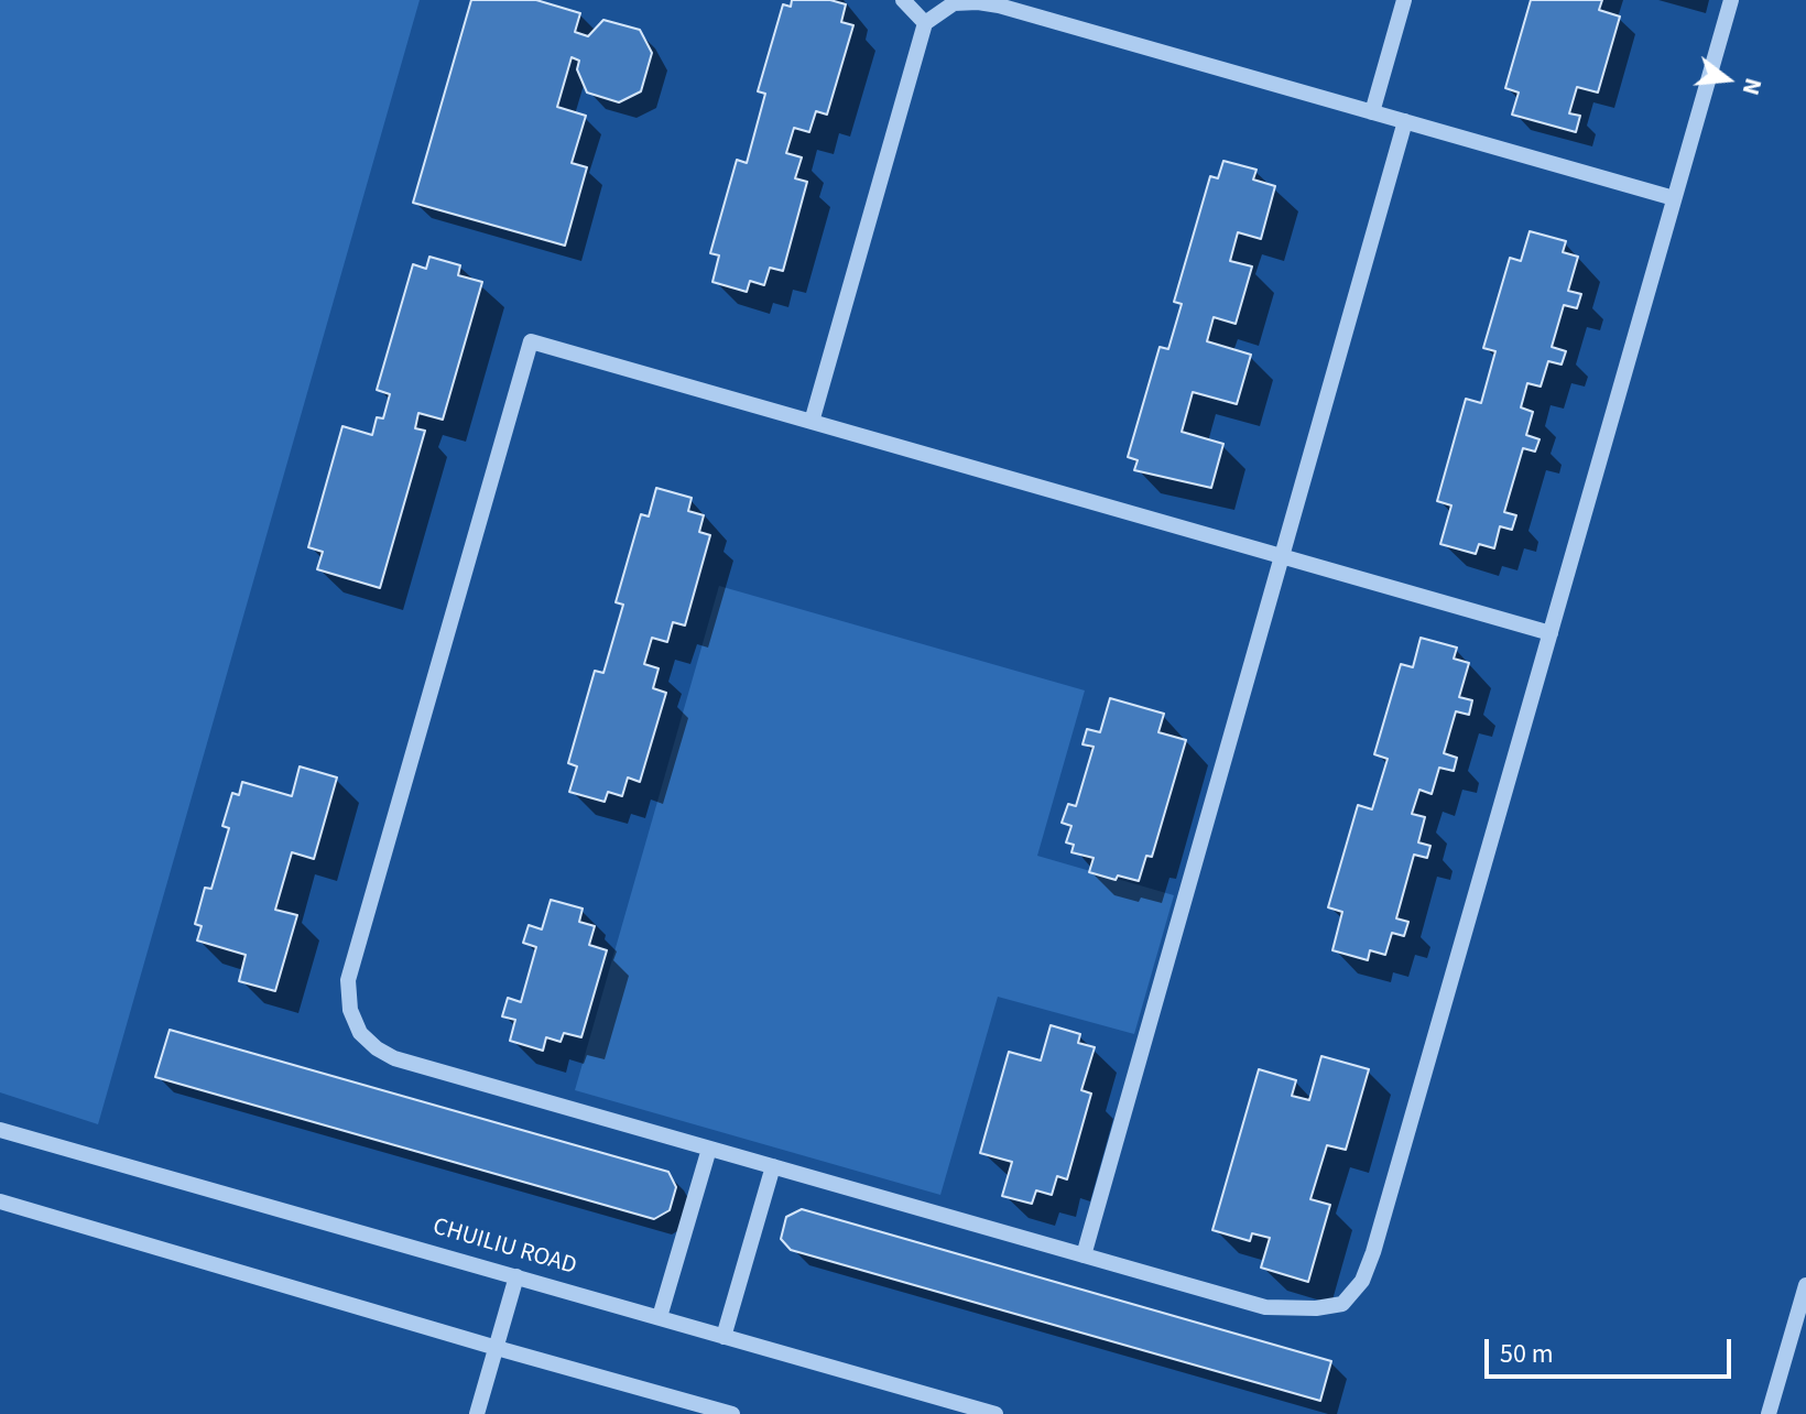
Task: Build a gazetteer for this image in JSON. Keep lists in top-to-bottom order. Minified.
{"streets":{"street":["CHUILIU ROAD"]},"scale_bar":"50 m","north":"right"}
